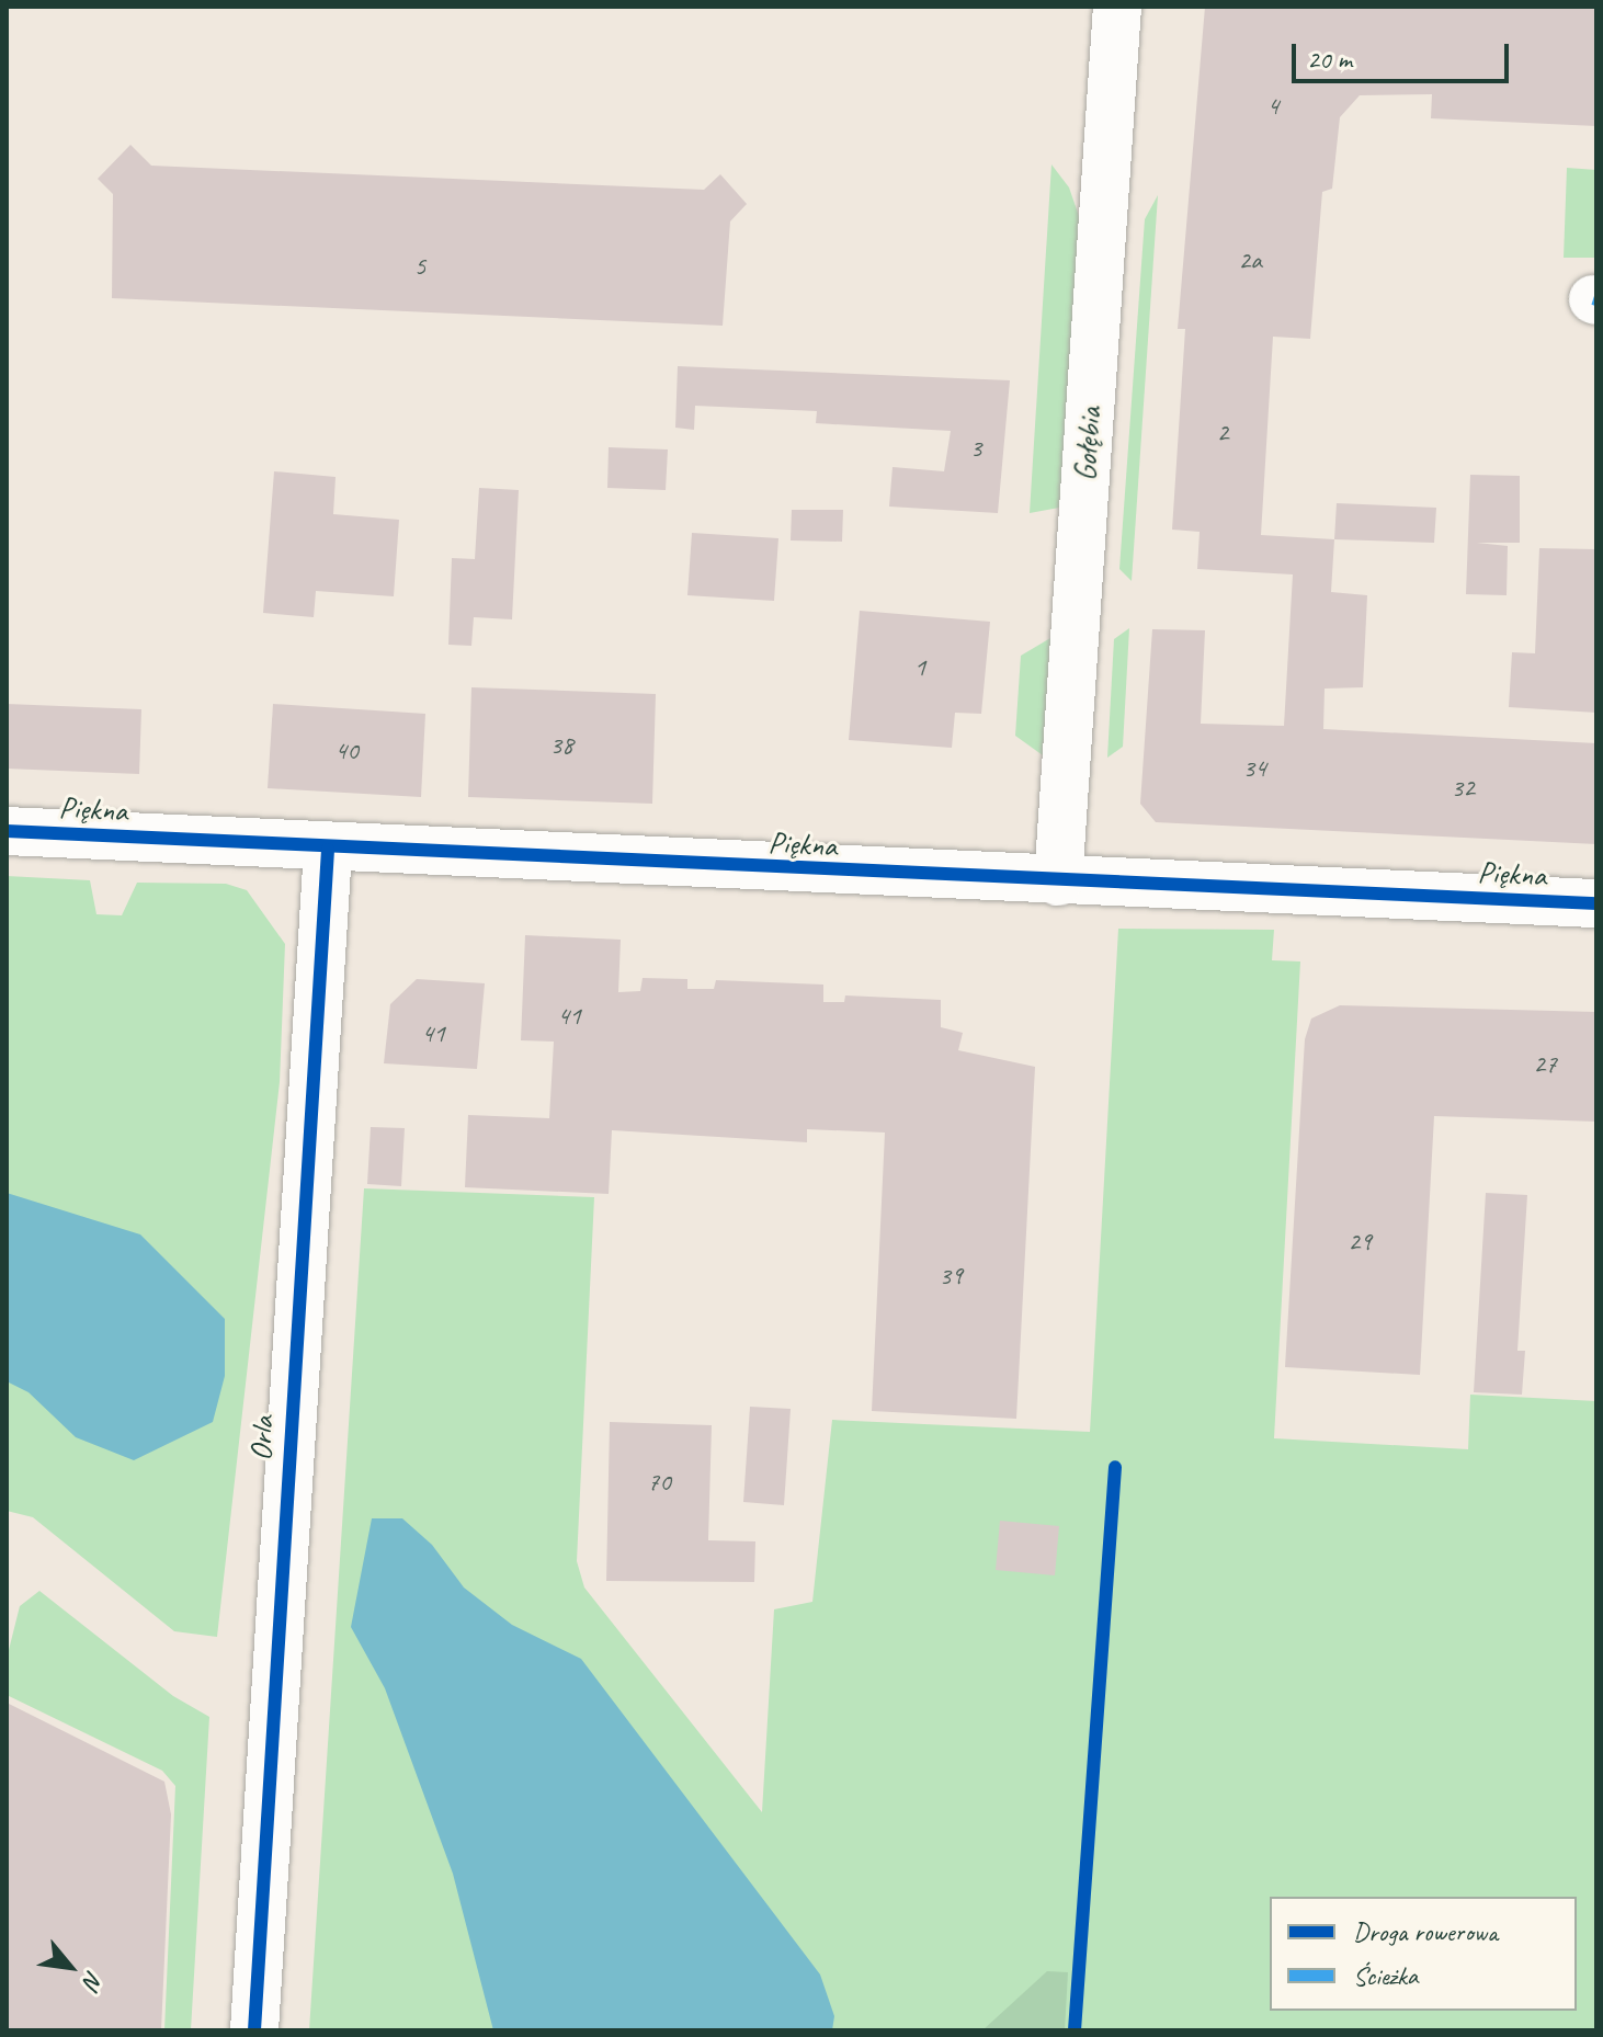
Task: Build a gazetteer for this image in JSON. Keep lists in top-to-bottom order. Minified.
{"streets":{"street":["Gołębia","Piękna","Orla"]},"crossings":[["Gołębia","Piękna"],["Piękna","Orla"]],"house_numbers":["4","2a","5","2","3","1","38","40","34","32","41","41","27","29","39","70"],"legend":["Droga rowerowa","Ścieżka"],"scale_bar":"20 m","north":"bottom right"}
